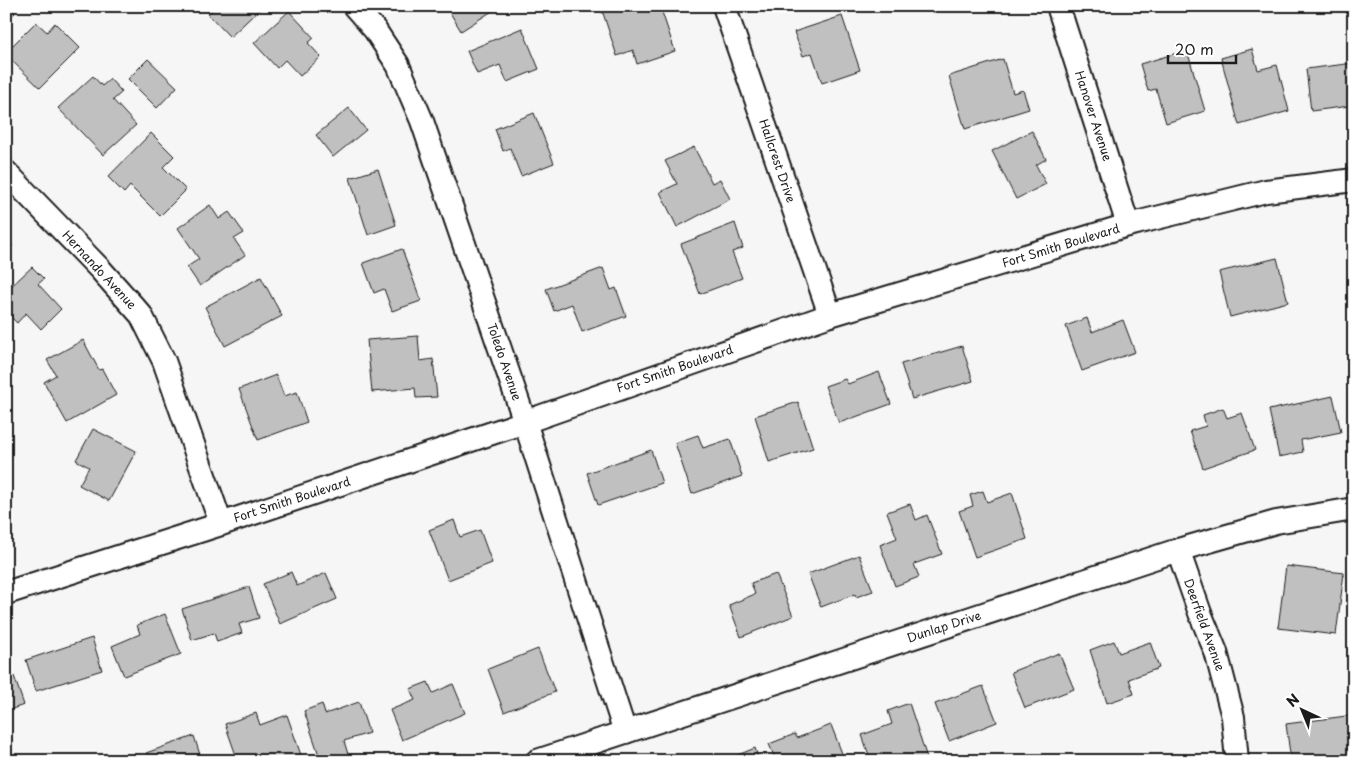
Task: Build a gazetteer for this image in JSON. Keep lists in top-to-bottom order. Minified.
{"streets":{"street":["Hanover Avenue","Hallcrest Drive","Fort Smith Boulevard","Hernando Avenue","Toledo Avenue","Deerfield Avenue","Dunlap Drive"]},"crossings":[["Hanover Avenue","Fort Smith Boulevard"],["Hallcrest Drive","Fort Smith Boulevard"],["Fort Smith Boulevard","Hernando Avenue"],["Fort Smith Boulevard","Toledo Avenue"],["Toledo Avenue","Dunlap Drive"],["Deerfield Avenue","Dunlap Drive"]],"scale_bar":"20 m","north":"top left"}
